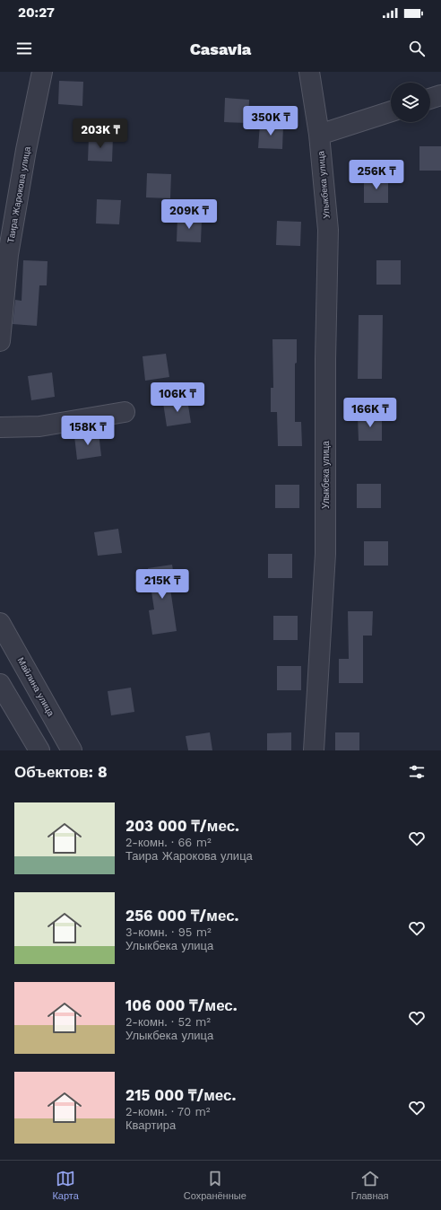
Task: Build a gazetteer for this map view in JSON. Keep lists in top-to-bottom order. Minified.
{"streets":{"street":["Улыкбека улица","Таира Жарокова улица","Майлина улица"]},"page":{"status":"20:27","header":"Casavia","price":["350K ₸","203K ₸","256K ₸","209K ₸","106K ₸","166K ₸","158K ₸","215K ₸"],"heading":"Объектов: 8","list":[{"name":"203 000 ₸/мес.","note":"2-комн. · 66 m² · Таира Жарокова улица"},{"name":"256 000 ₸/мес.","note":"3-комн. · 95 m² · Улыкбека улица"},{"name":"106 000 ₸/мес.","note":"2-комн. · 52 m² · Улыкбека улица"},{"name":"215 000 ₸/мес.","note":"2-комн. · 70 m² · Квартира"}],"tabs":["Карта","Сохранённые","Главная"]}}
